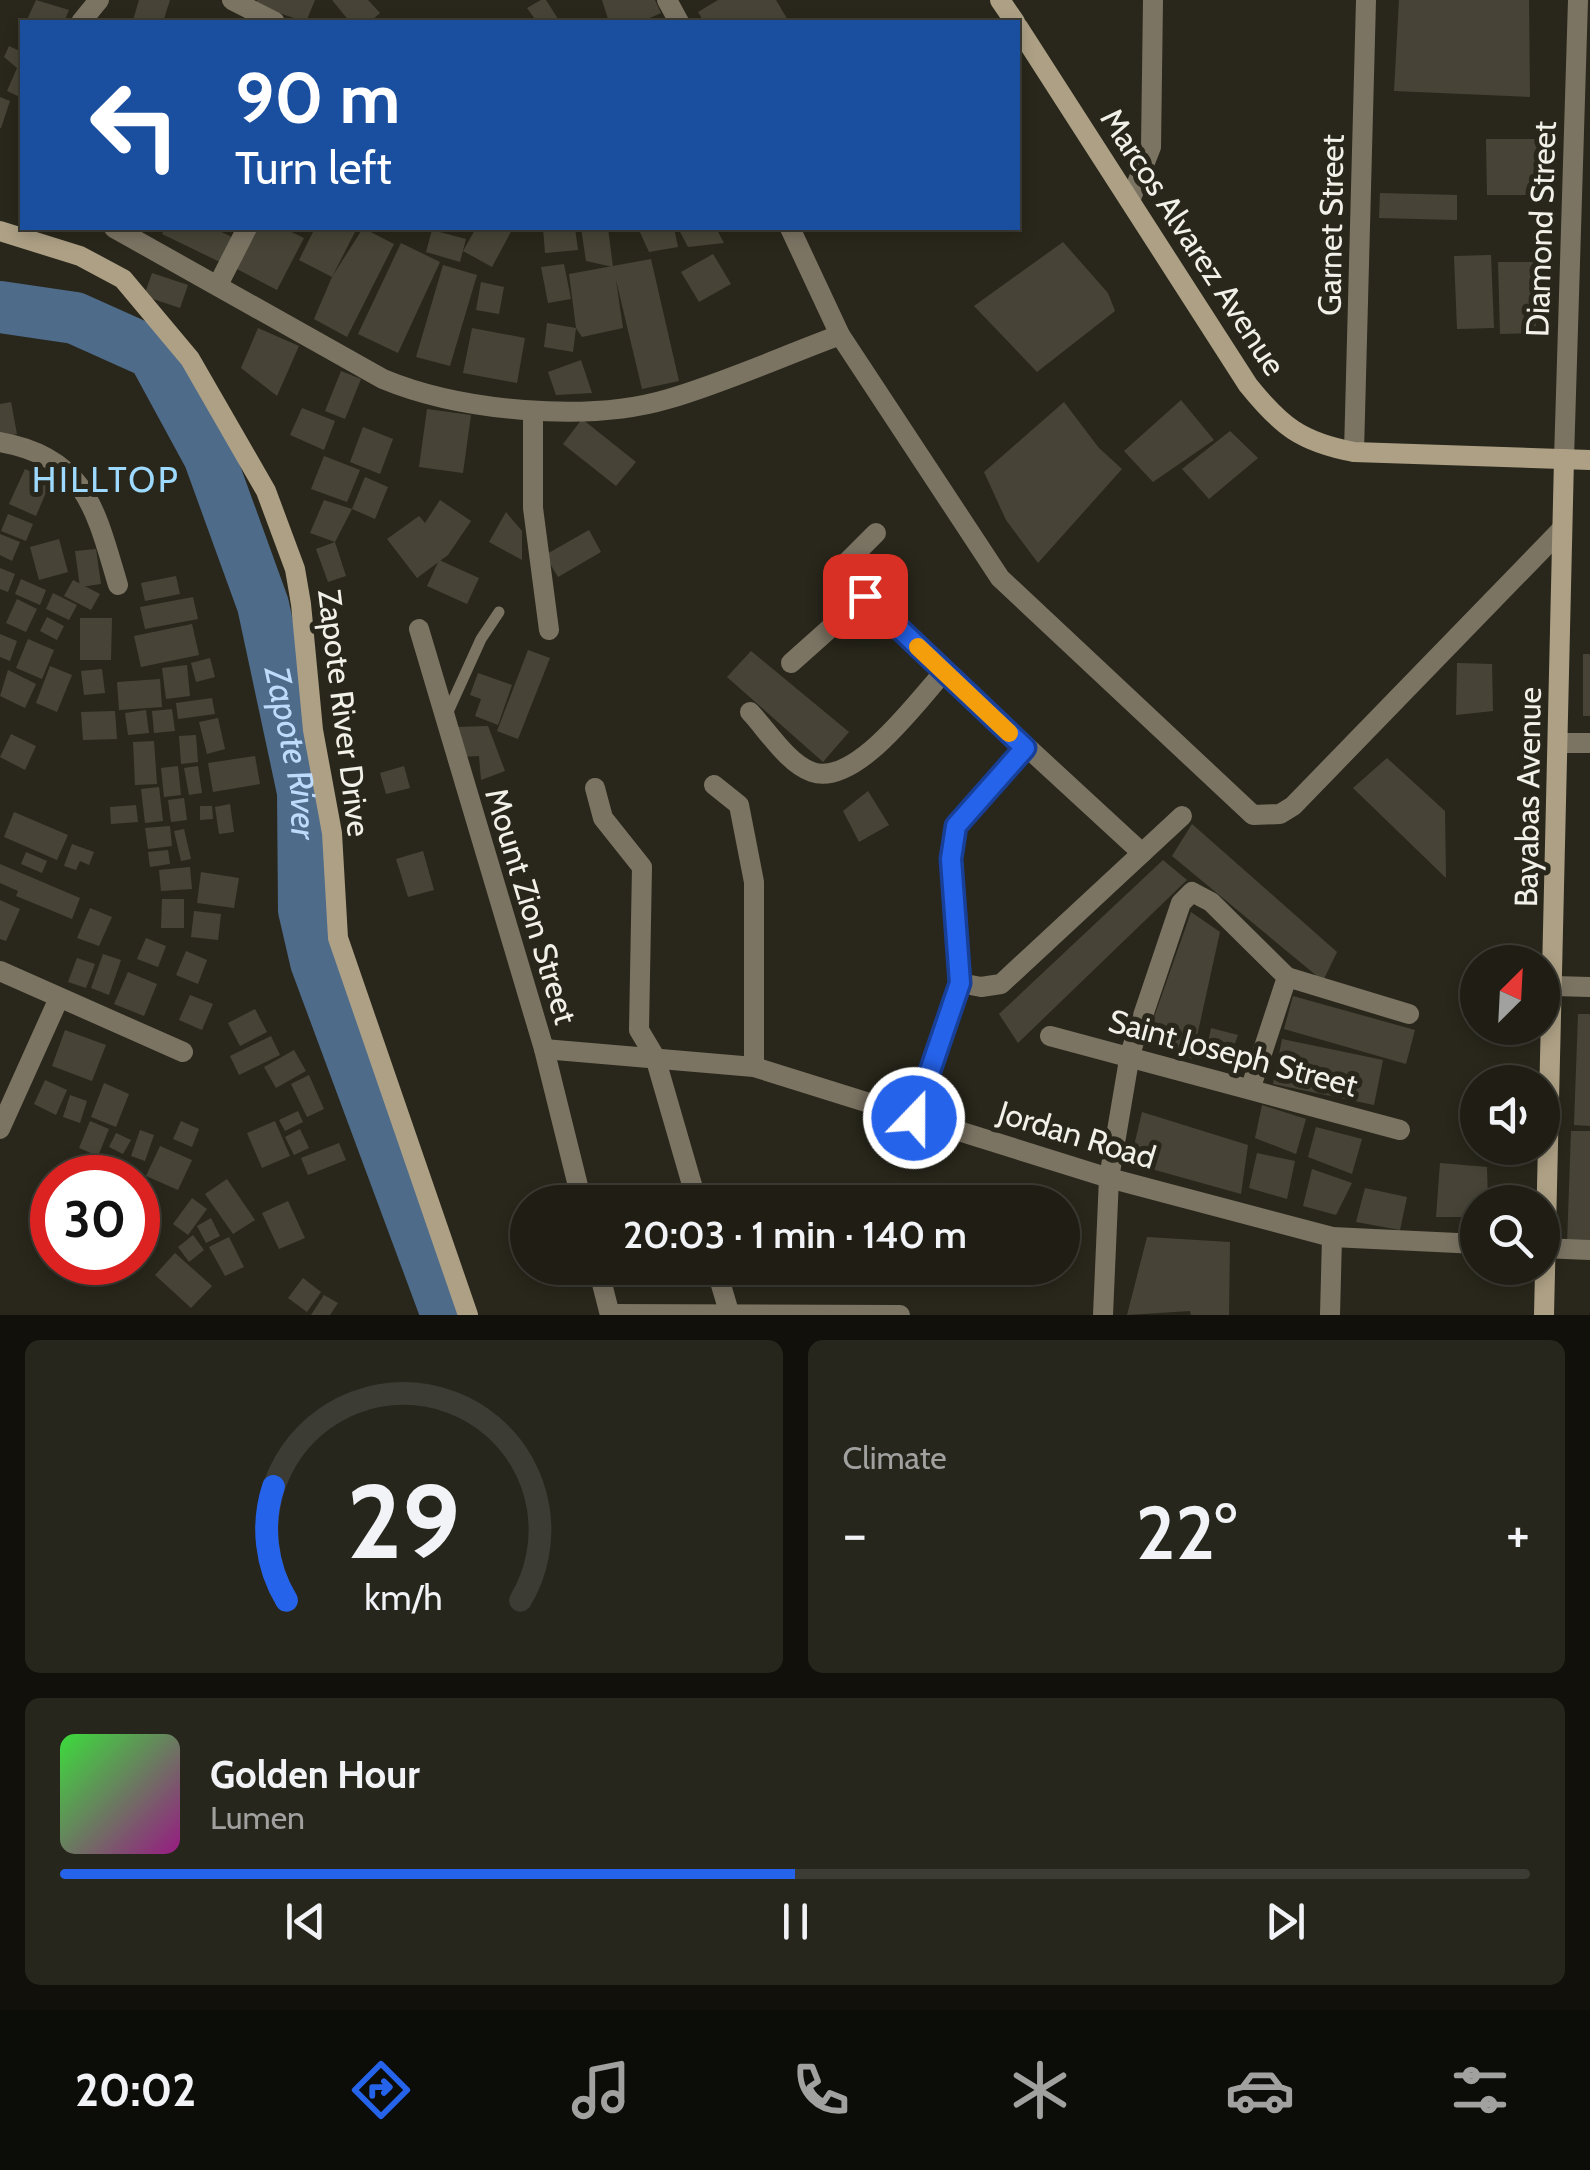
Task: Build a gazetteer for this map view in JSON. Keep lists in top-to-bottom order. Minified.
{"streets":{"street":["Garnet Street","Diamond Street","Marcos Alvarez Avenue","Zapote River Drive","Bayabas Avenue","Mount Zion Street","Saint Joseph Street","Jordan Road"]},"crossings":[["Garnet Street","Marcos Alvarez Avenue"],["Diamond Street","Marcos Alvarez Avenue"],["Diamond Street","Bayabas Avenue"],["Marcos Alvarez Avenue","Bayabas Avenue"],["Mount Zion Street","Jordan Road"]],"districts":["HILLTOP"],"water":["Zapote River"],"north":"top right","page":{"turn":["90 m","Turn left"],"limit":"30","trip":"20:03 · 1 min · 140 m","tile":"Climate","heat":["−","22°","+"],"song":["Golden Hour","Lumen"],"tabs":"20:02","gauge":["29","km/h"]}}
